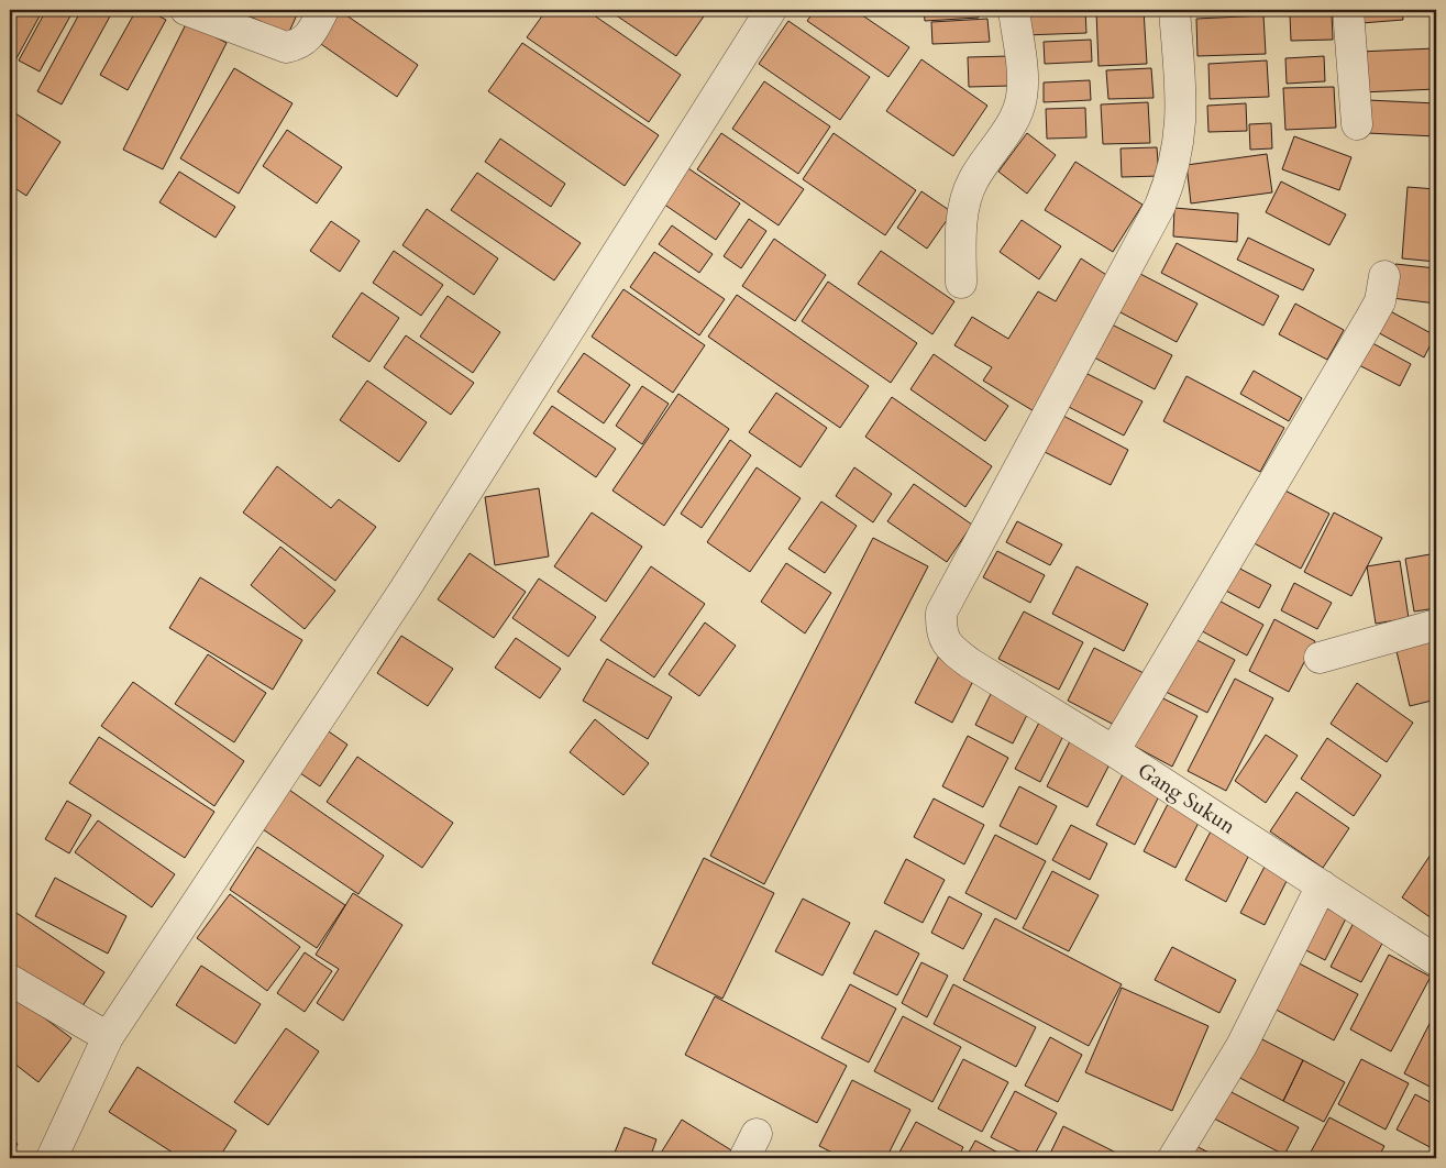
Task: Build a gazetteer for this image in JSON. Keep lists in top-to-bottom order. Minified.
{"streets":{"street":["Gang Sukun"]}}
